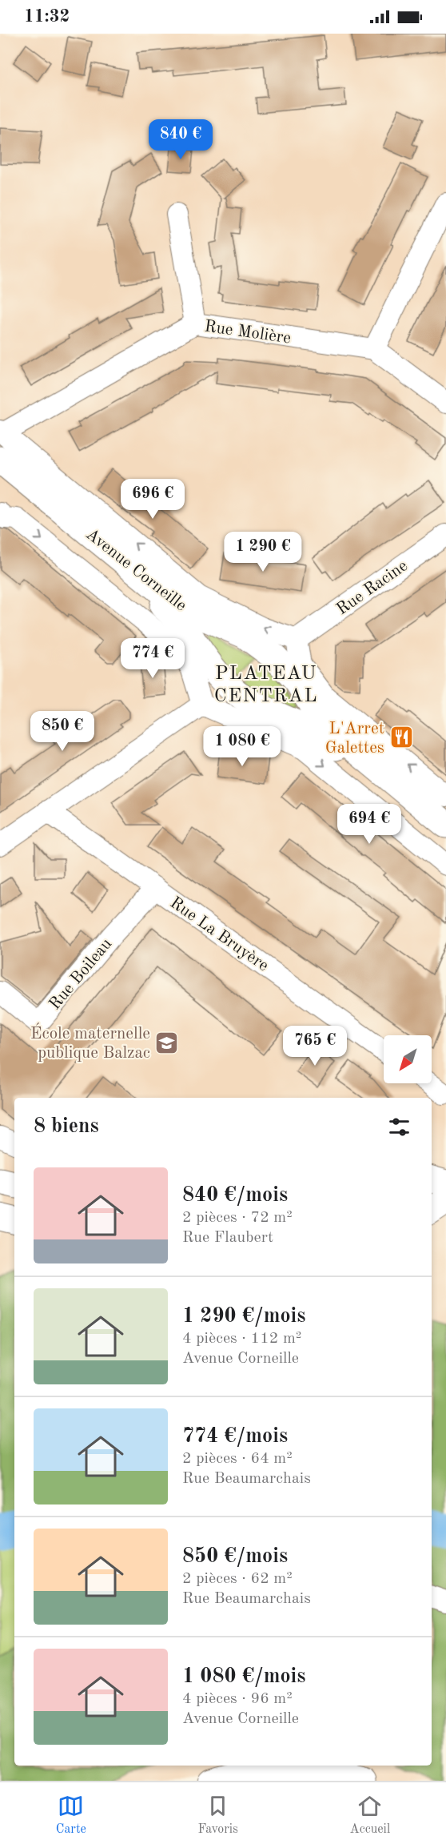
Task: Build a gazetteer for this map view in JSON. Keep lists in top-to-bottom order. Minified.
{"streets":{"main road":["Avenue Corneille"],"street":["Rue Molière","Rue Racine","Rue La Bruyère","Rue Boileau"]},"crossings":[["Rue Molière","Avenue Corneille"],["Avenue Corneille","Rue Racine"],["Rue La Bruyère","Rue Boileau"]],"districts":["PLATEAU CENTRAL"],"places":{"restaurant":["L'Arret Galettes"],"school or university":["École maternelle publique Balzac"]},"north":"bottom left","page":{"status":"11:32","price":["840 €","696 €","1 290 €","774 €","850 €","1 080 €","694 €","765 €"],"heading":"8 biens","list":[{"name":"840 €/mois","note":"2 pièces · 72 m² · Rue Flaubert"},{"name":"1 290 €/mois","note":"4 pièces · 112 m² · Avenue Corneille"},{"name":"774 €/mois","note":"2 pièces · 64 m² · Rue Beaumarchais"},{"name":"850 €/mois","note":"2 pièces · 62 m² · Rue Beaumarchais"},{"name":"1 080 €/mois","note":"4 pièces · 96 m² · Avenue Corneille"}],"tabs":["Carte","Favoris","Accueil"]}}
